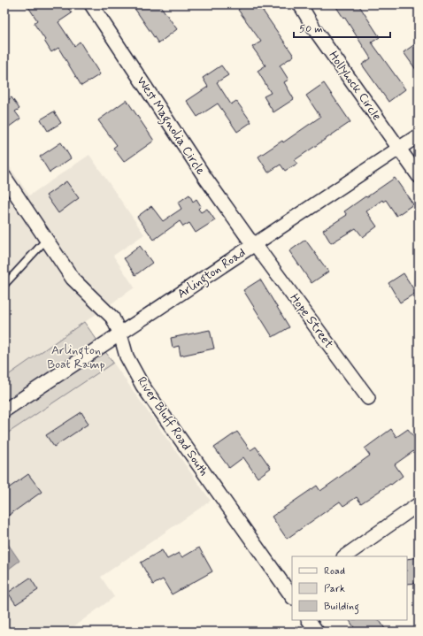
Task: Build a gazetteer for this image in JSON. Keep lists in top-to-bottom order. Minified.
{"streets":{"street":["Hollyhock Circle","West Magnolia Circle","Arlington Road","Hope Street","River Bluff Road South"]},"crossings":[["Hollyhock Circle","Arlington Road"],["West Magnolia Circle","Arlington Road"],["West Magnolia Circle","Hope Street"],["Arlington Road","Hope Street"],["Arlington Road","River Bluff Road South"]],"parks":["Arlington Boat Ramp"],"legend":["Road","Park","Building"],"scale_bar":"50 m"}
